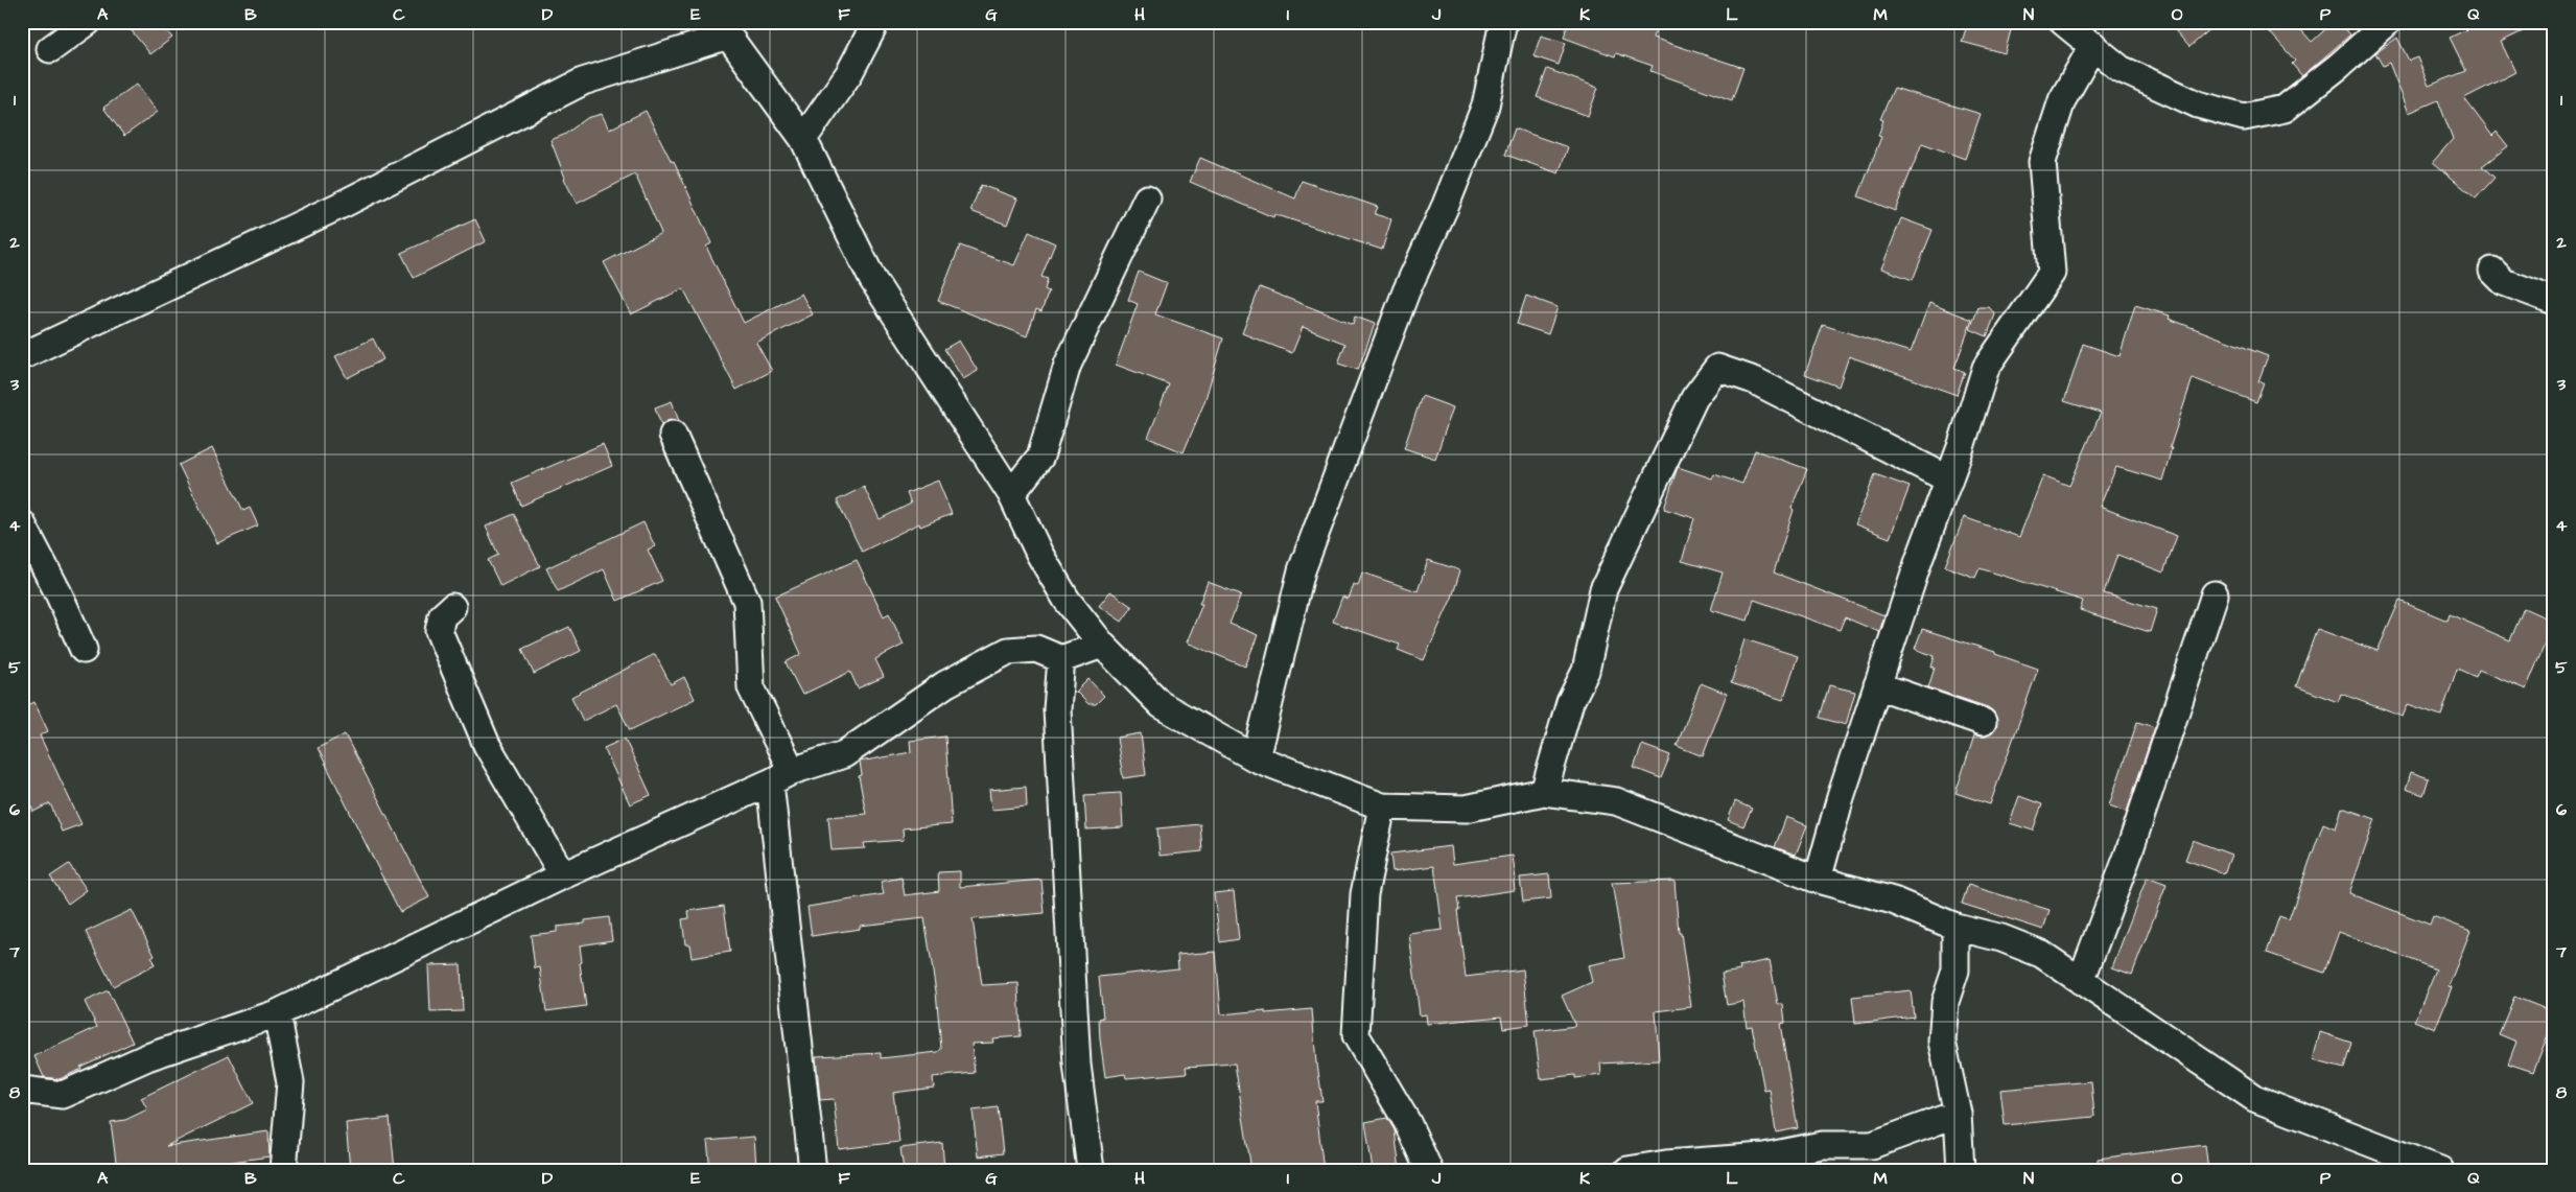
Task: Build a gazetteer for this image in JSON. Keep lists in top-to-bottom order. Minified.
{"grid":{"columns":["A","B","C","D","E","F","G","H","I","J","K","L","M","N","O","P","Q"],"rows":["1","2","3","4","5","6","7","8"]}}
